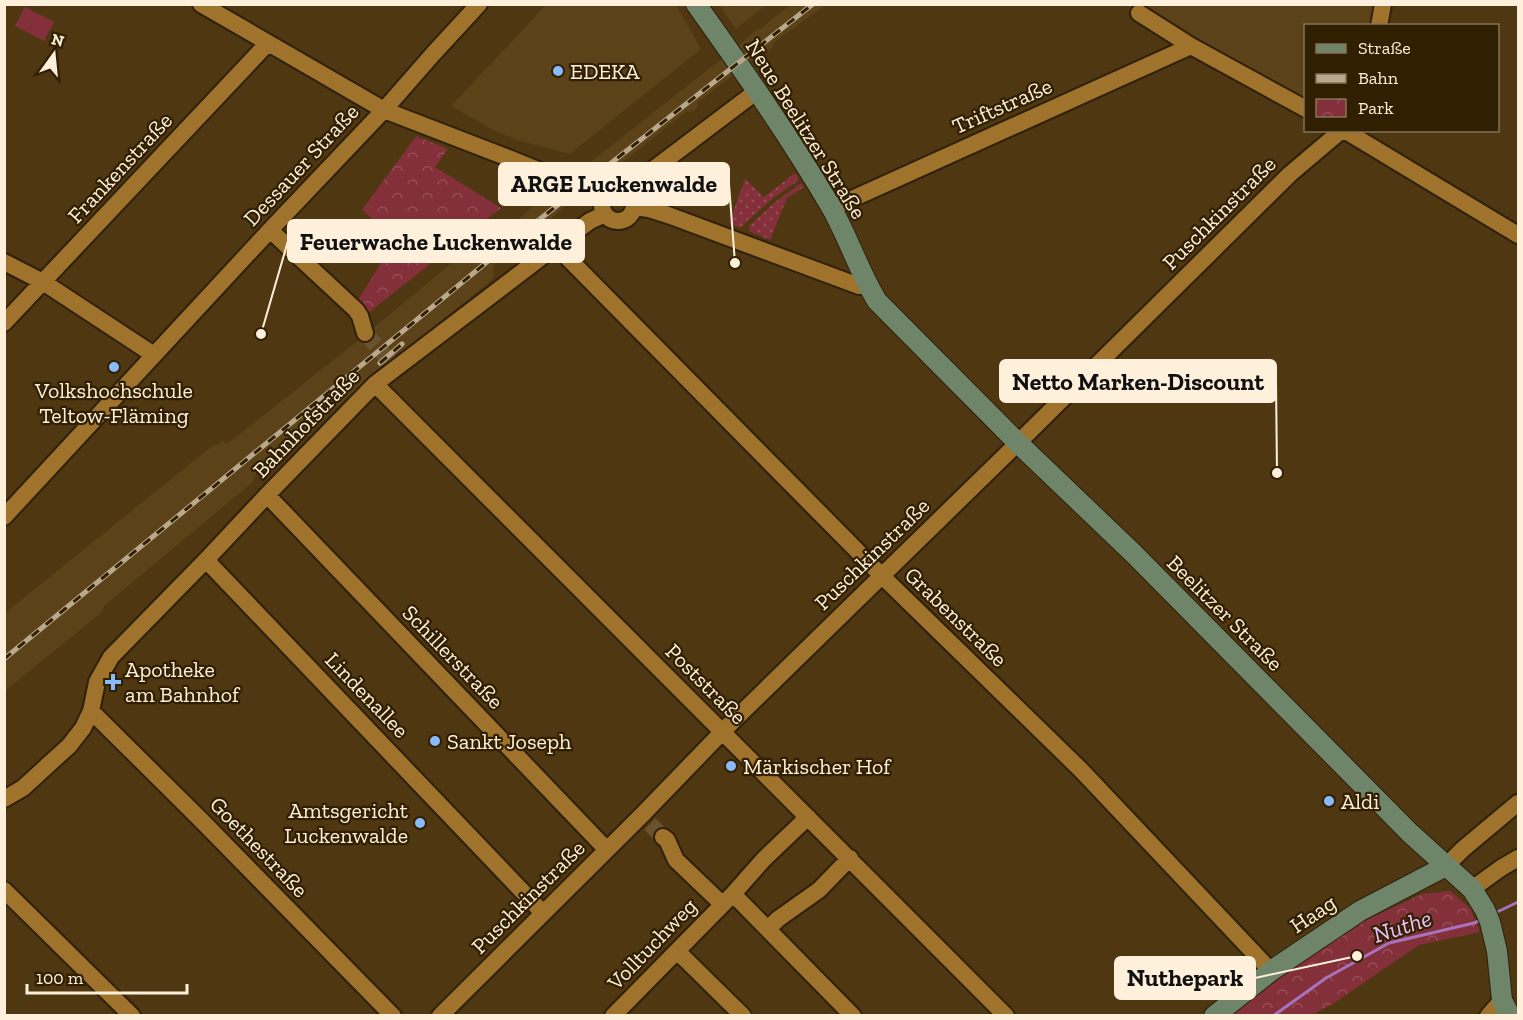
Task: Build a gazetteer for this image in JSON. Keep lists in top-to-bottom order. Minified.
{"streets":{"main road":["Neue Beelitzer Straße","Beelitzer Straße","Haag"],"street":["Triftstraße","Dessauer Straße","Frankenstraße","Puschkinstraße","Bahnhofstraße","Grabenstraße","Schillerstraße","Poststraße","Lindenallee","Goethestraße","Volltuchweg"]},"crossings":[["Triftstraße","Neue Beelitzer Straße"],["Neue Beelitzer Straße","Beelitzer Straße"],["Puschkinstraße","Beelitzer Straße"],["Puschkinstraße","Grabenstraße"],["Puschkinstraße","Schillerstraße"],["Puschkinstraße","Poststraße"],["Puschkinstraße","Lindenallee"],["Bahnhofstraße","Grabenstraße"],["Bahnhofstraße","Schillerstraße"],["Bahnhofstraße","Poststraße"],["Bahnhofstraße","Lindenallee"],["Bahnhofstraße","Goethestraße"],["Beelitzer Straße","Haag"],["Grabenstraße","Haag"],["Poststraße","Volltuchweg"]],"water":["Nuthe"],"places":{"other":["EDEKA","ARGE Luckenwalde","Feuerwache Luckenwalde","Volkshochschule Teltow-Fläming","Netto Marken-Discount","Sankt Joseph","Märkischer Hof","Aldi","Amtsgericht Luckenwalde","Nuthepark"],"health":["Apotheke am Bahnhof"]},"legend":["Straße","Bahn","Park"],"scale_bar":"100 m","north":"top"}
